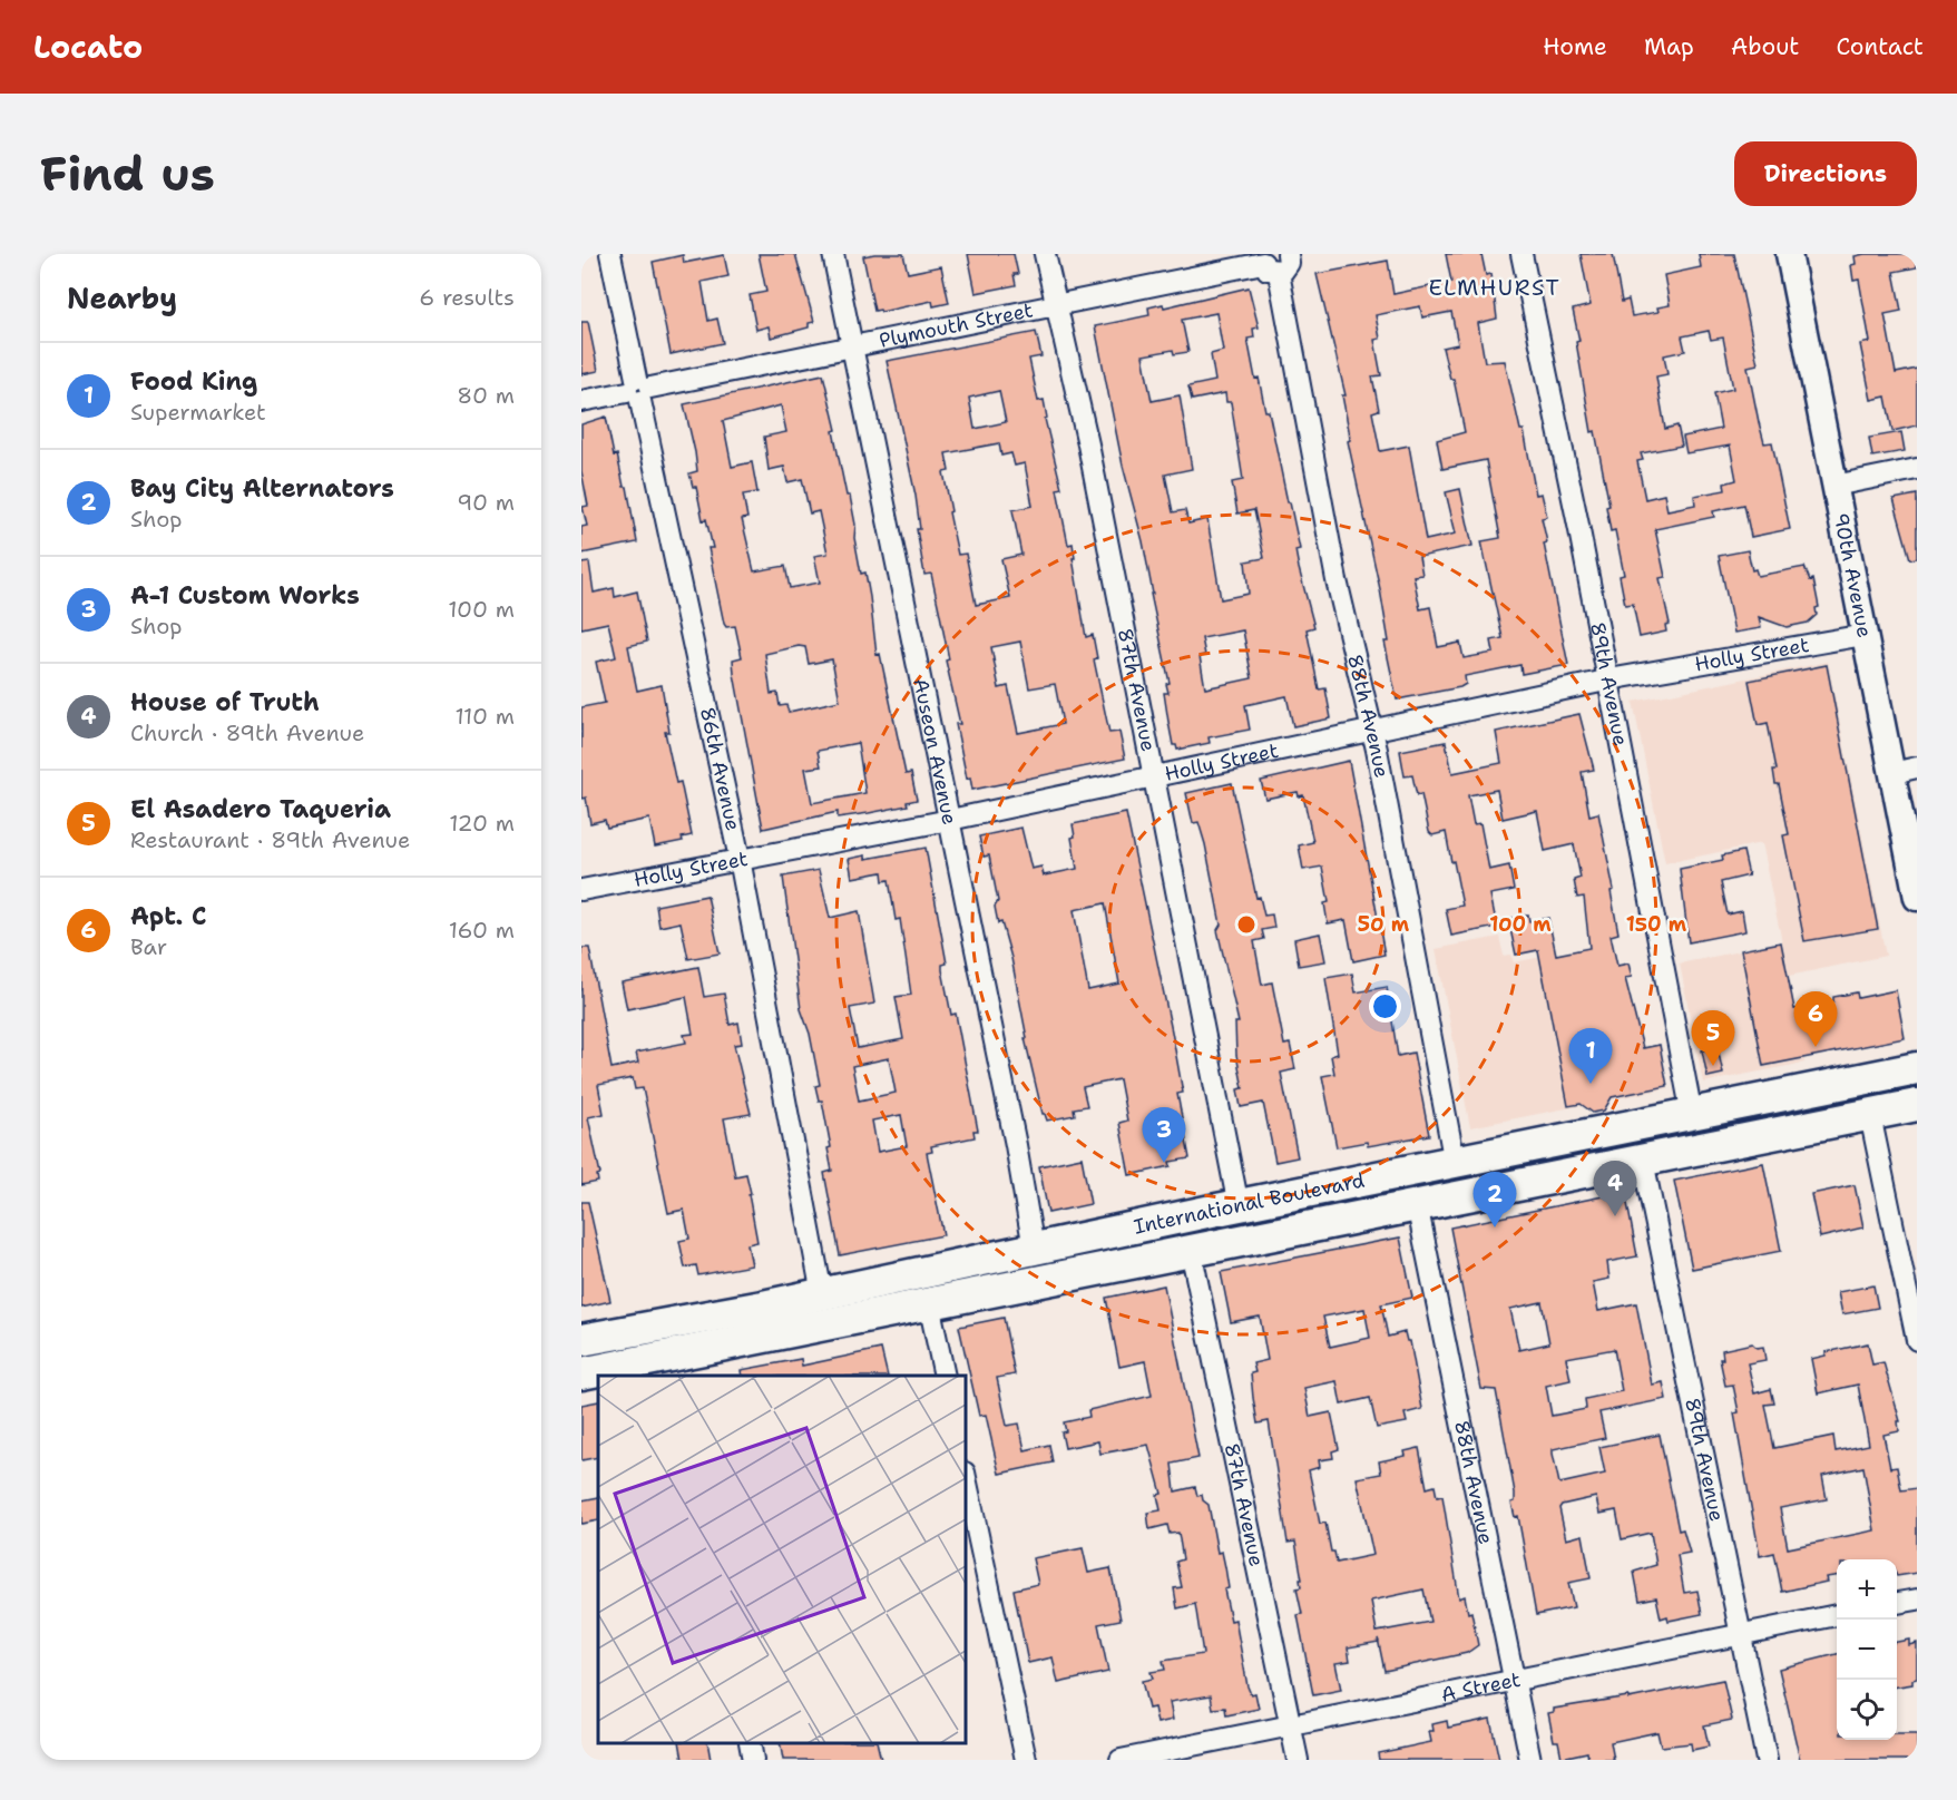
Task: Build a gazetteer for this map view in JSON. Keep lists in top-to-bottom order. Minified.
{"streets":{"main road":["International Boulevard"],"street":["Plymouth Street","90th Avenue","Holly Street","89th Avenue","87th Avenue","88th Avenue","Auseon Avenue","86th Avenue","A Street"]},"crossings":[["Plymouth Street","87th Avenue"],["Plymouth Street","88th Avenue"],["Plymouth Street","Auseon Avenue"],["Plymouth Street","86th Avenue"],["90th Avenue","Holly Street"],["Holly Street","89th Avenue"],["Holly Street","87th Avenue"],["Holly Street","88th Avenue"],["Holly Street","Auseon Avenue"],["Holly Street","86th Avenue"],["89th Avenue","International Boulevard"],["89th Avenue","A Street"],["87th Avenue","International Boulevard"],["87th Avenue","A Street"],["88th Avenue","International Boulevard"],["88th Avenue","A Street"],["Auseon Avenue","International Boulevard"],["86th Avenue","International Boulevard"]],"districts":["ELMHURST"],"page":{"header":"Locato","nav":["Home","Map","About","Contact"],"buttons":"Directions","title":"Find us","heading":["Nearby","6 results"],"list":[{"mark":"1","name":"Food King","note":"Supermarket","value":"80 m"},{"mark":"2","name":"Bay City Alternators","note":"Shop","value":"90 m"},{"mark":"3","name":"A-1 Custom Works","note":"Shop","value":"100 m"},{"mark":"4","name":"House of Truth","note":"Church · 89th Avenue","value":"110 m"},{"mark":"5","name":"El Asadero Taqueria","note":"Restaurant · 89th Avenue","value":"120 m"},{"mark":"6","name":"Apt. C","note":"Bar","value":"160 m"}],"pins":["6","5","1","3","4","2"],"map_buttons":["+","−"]},"rings":["50 m","100 m","150 m"]}
